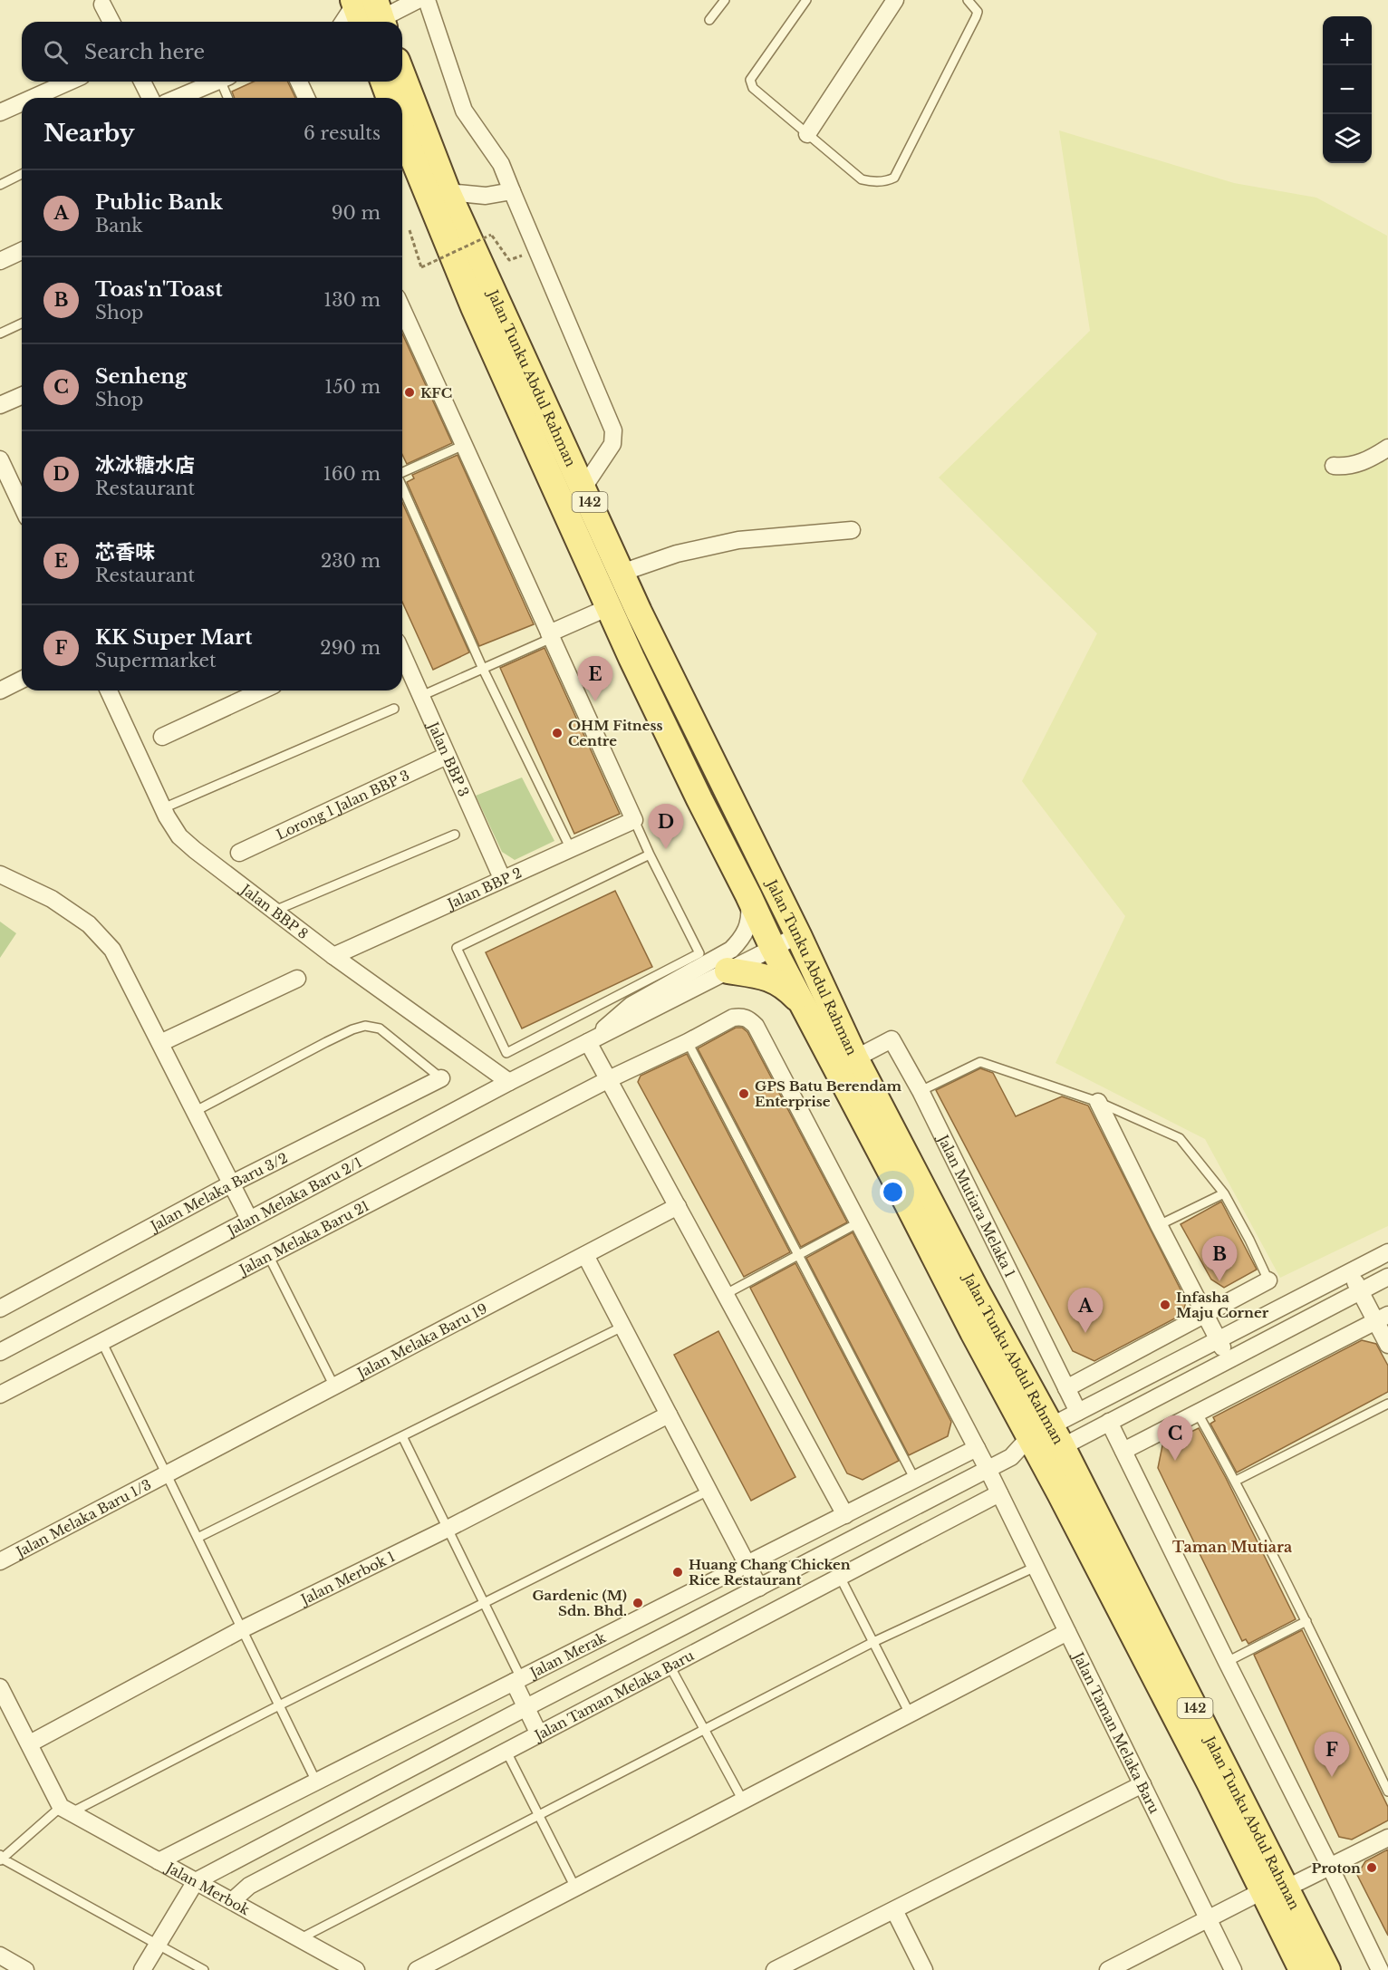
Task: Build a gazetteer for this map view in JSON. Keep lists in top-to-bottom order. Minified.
{"streets":{"main road":["Jalan Tunku Abdul Rahman","142"],"street":["Jalan BBP 3","Lorong 1 Jalan BBP 3","Jalan BBP 2","Jalan BBP 8","Jalan Melaka Baru 3/2","Jalan Melaka Baru 2/1","Jalan Mutiara Melaka 1","Jalan Melaka Baru 21","Jalan Melaka Baru 19","Jalan Melaka Baru 1/3","Jalan Merbok 1","Jalan Merak","Jalan Taman Melaka Baru","Jalan Merbok"]},"crossings":[["Jalan Tunku Abdul Rahman","Jalan Mutiara Melaka 1"],["Jalan Tunku Abdul Rahman","Jalan Merak"],["Jalan BBP 3","Lorong 1 Jalan BBP 3"],["Jalan BBP 3","Jalan BBP 2"],["Jalan BBP 2","Jalan BBP 8"],["Jalan BBP 8","Jalan Melaka Baru 2/1"],["Jalan Melaka Baru 21","Jalan Taman Melaka Baru"],["Jalan Melaka Baru 19","Jalan Melaka Baru 1/3"],["Jalan Merak","Jalan Taman Melaka Baru"],["Jalan Merak","Jalan Merbok"],["Jalan Taman Melaka Baru","Jalan Merbok"]],"districts":["Taman Mutiara"],"places":["KFC","OHM Fitness Centre","GPS Batu Berendam Enterprise","Infasha Maju Corner","Huang Chang Chicken Rice Restaurant","Gardenic (M) Sdn. Bhd.","Proton"],"page":{"map_buttons":["+","−"],"search":"Search here","heading":["Nearby","6 results"],"list":[{"mark":"A","name":"Public Bank","note":"Bank","value":"90 m"},{"mark":"B","name":"Toas'n'Toast","note":"Shop","value":"130 m"},{"mark":"C","name":"Senheng","note":"Shop","value":"150 m"},{"mark":"D","name":"冰冰糖水店","note":"Restaurant","value":"160 m"},{"mark":"E","name":"芯香味","note":"Restaurant","value":"230 m"},{"mark":"F","name":"KK Super Mart","note":"Supermarket","value":"290 m"}],"pins":["E","D","B","A","C","F"]}}
